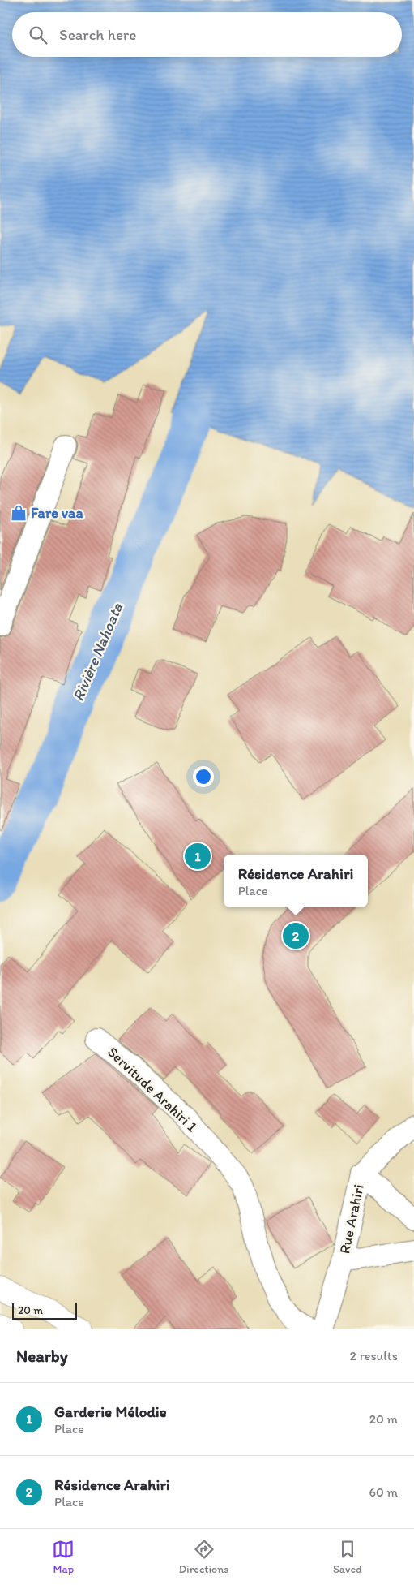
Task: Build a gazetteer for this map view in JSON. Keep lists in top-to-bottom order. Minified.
{"streets":{"street":["Servitude Arahiri 1","Rue Arahiri"]},"water":["Rivière Nahoata"],"places":{"shop":["Fare vaa"]},"scale_bar":"20 m","page":{"search":"Search here","pins":["1","2"],"popup":["Résidence Arahiri","Place"],"scale":"20 m","heading":["Nearby","2 results"],"list":[{"mark":"1","name":"Garderie Mélodie","note":"Place","value":"20 m"},{"mark":"2","name":"Résidence Arahiri","note":"Place","value":"60 m"}],"nav":["Map","Directions","Saved"]}}
